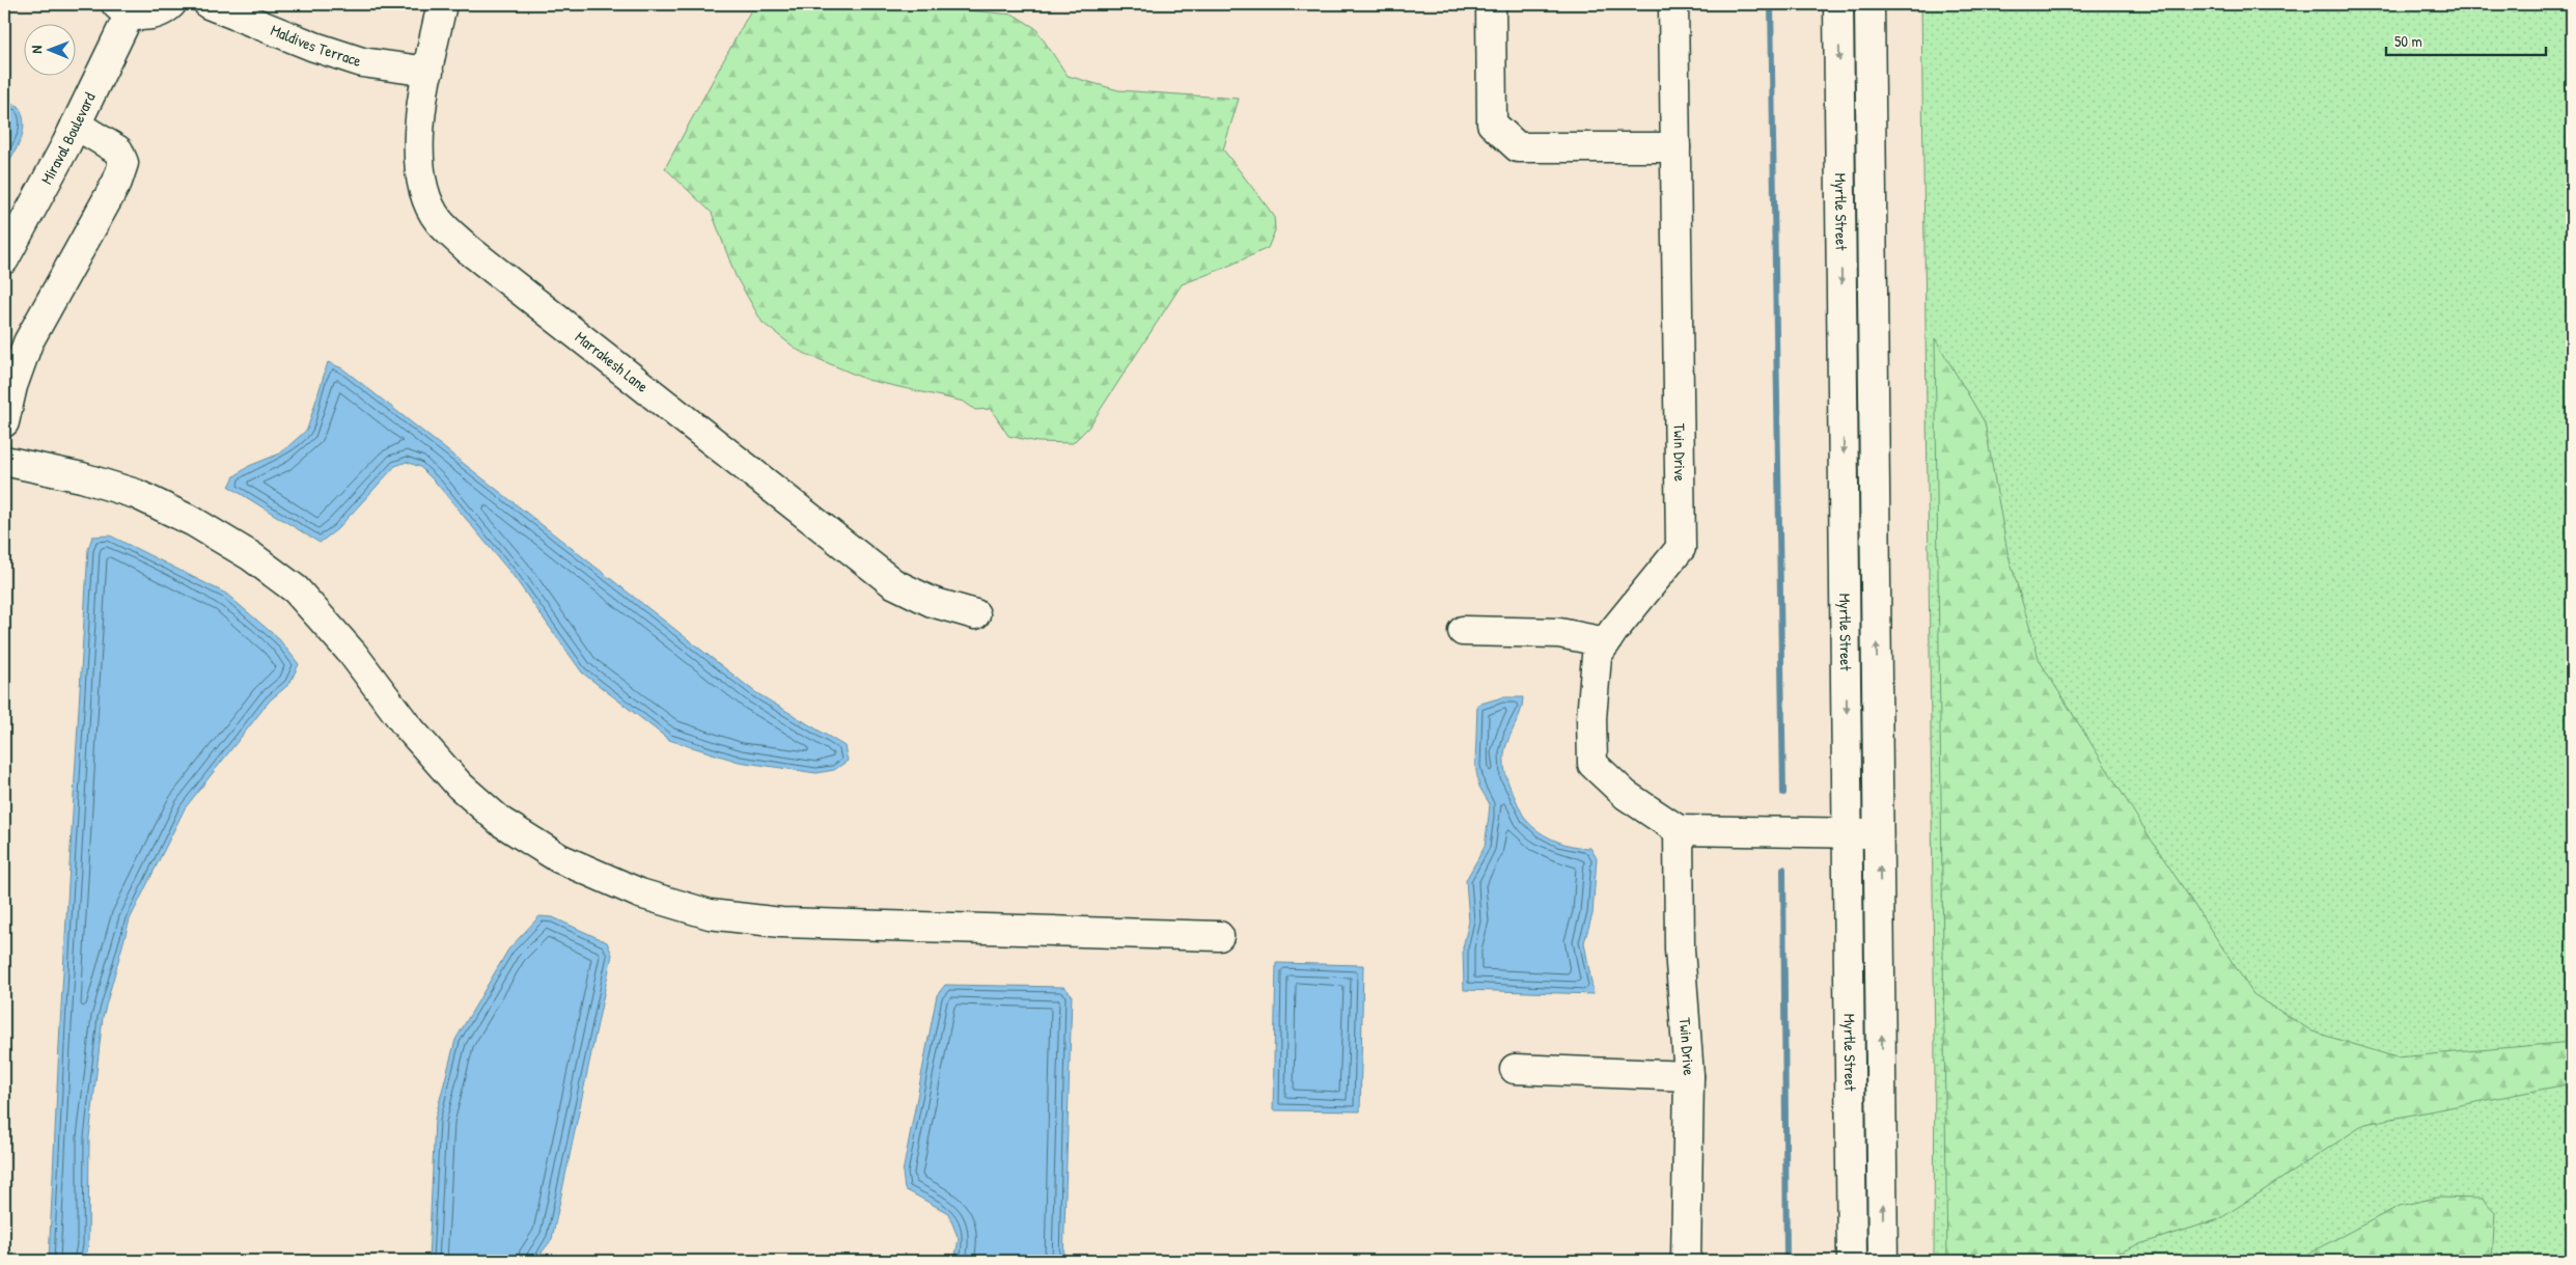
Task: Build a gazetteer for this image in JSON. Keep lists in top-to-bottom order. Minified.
{"streets":{"street":["Maldives Terrace","Miraval Boulevard","Myrtle Street","Marrakesh Lane","Twin Drive"]},"crossings":[["Maldives Terrace","Marrakesh Lane"]],"scale_bar":"50 m","north":"left"}
